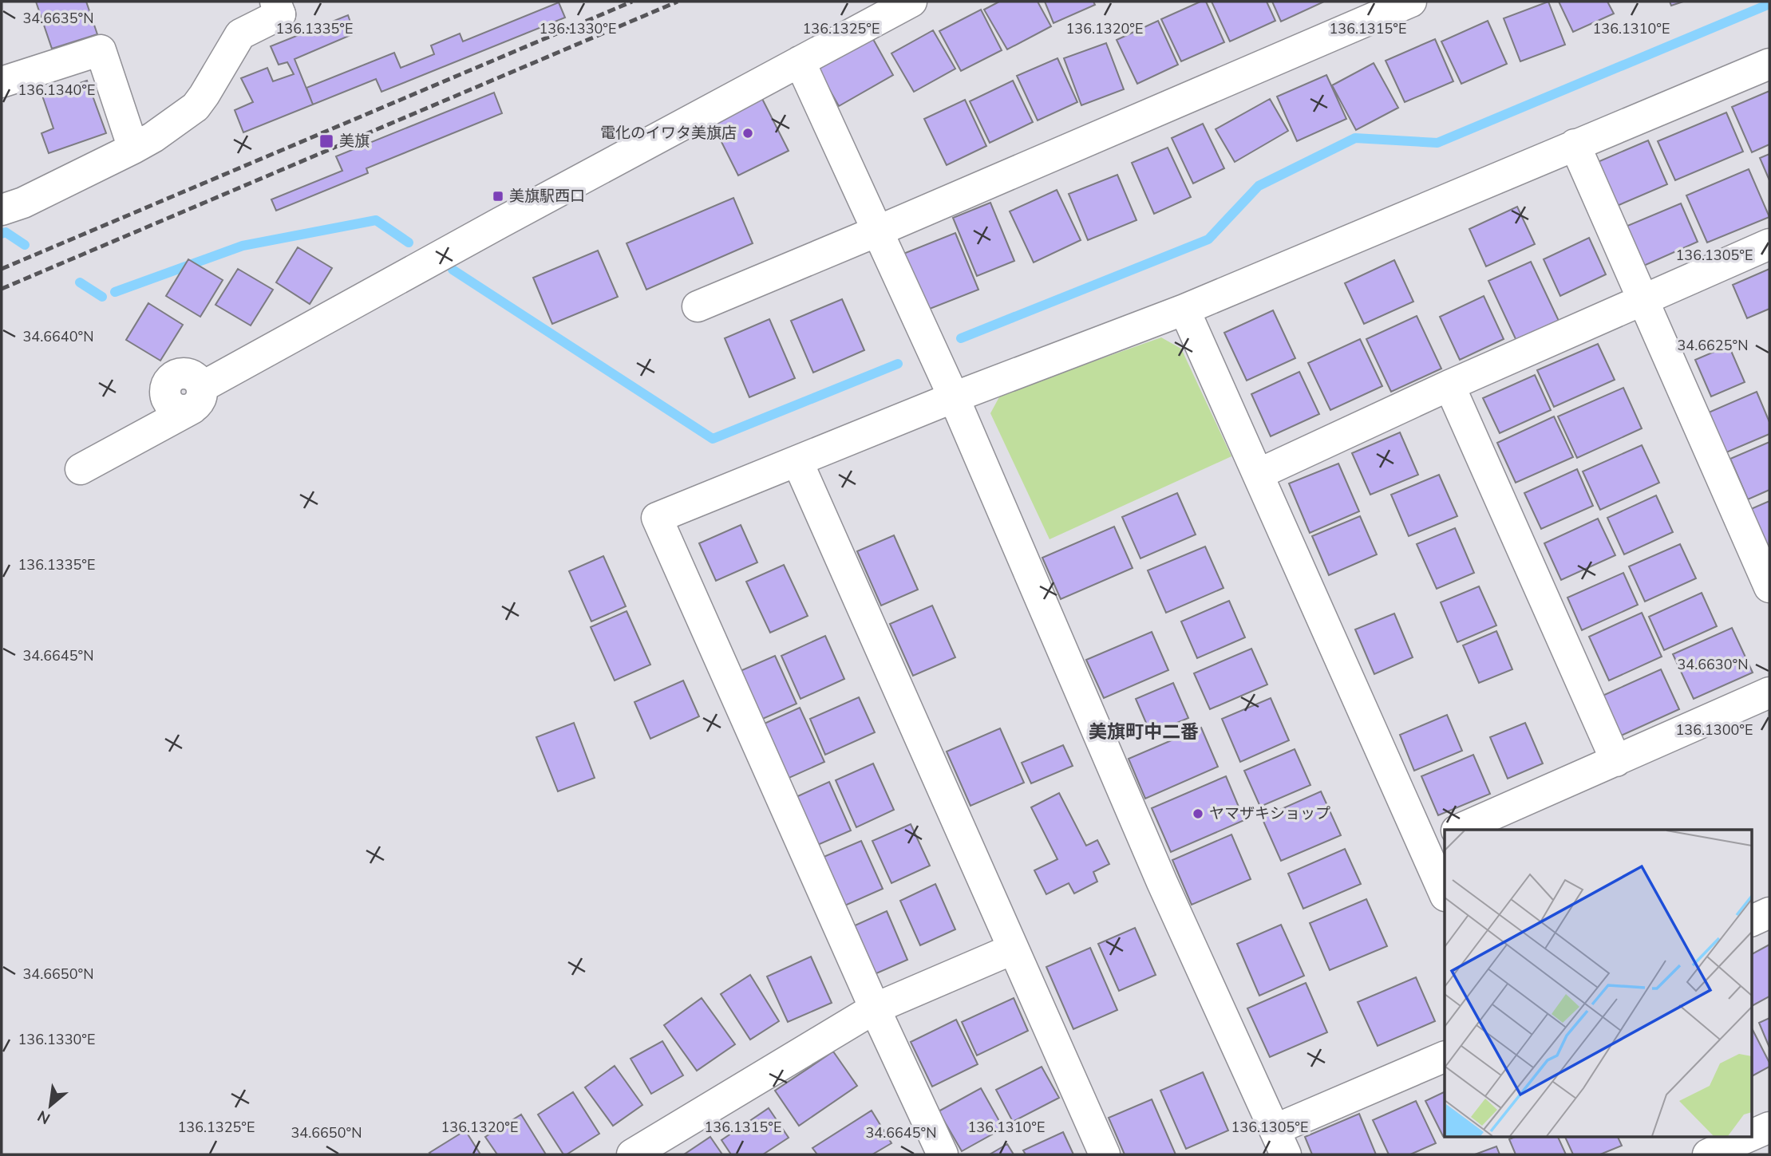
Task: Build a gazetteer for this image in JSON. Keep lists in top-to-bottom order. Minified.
{"districts":["美旗町中二番"],"places":{"other":["電化のイワタ美旗店","ヤマザキショップ"],"transit":["美旗","美旗駅西口"]},"north":"bottom left","coordinates":["34.6635°N","136.1335°E","136.1330°E","136.1325°E","136.1320°E","136.1315°E","136.1310°E","136.1340°E","136.1305°E","34.6640°N","34.6625°N","34.6645°N","34.6630°N","136.1300°E","34.6650°N"]}
